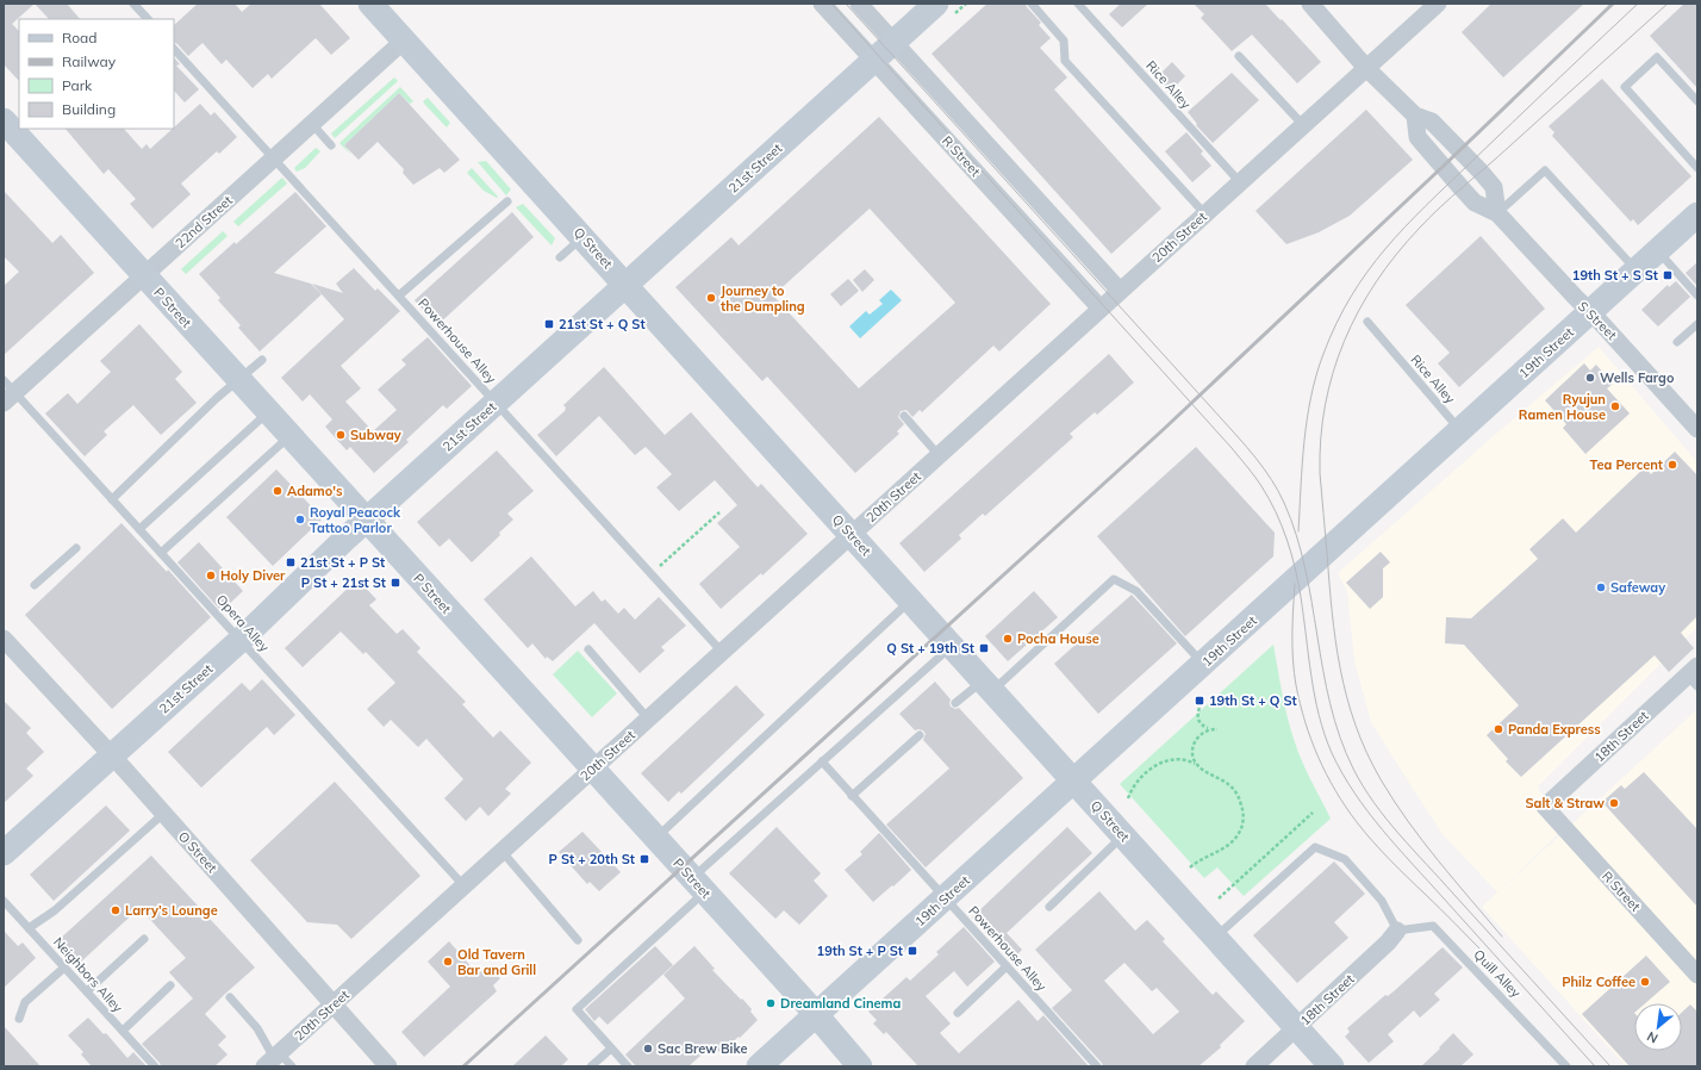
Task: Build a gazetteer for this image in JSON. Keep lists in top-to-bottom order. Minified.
{"streets":{"main road":["21st Street","Q Street","P Street","19th Street"],"street":["R Street","22nd Street","20th Street","S Street","18th Street","O Street"],"lane":["Rice Alley","Powerhouse Alley","Opera Alley","Quill Alley","Neighbors Alley"]},"crossings":[["Rice Alley","20th Street"],["Rice Alley","19th Street"],["R Street","21st Street"],["R Street","20th Street"],["R Street","18th Street"],["21st Street","Q Street"],["21st Street","P Street"],["21st Street","Powerhouse Alley"],["21st Street","Opera Alley"],["21st Street","O Street"],["22nd Street","Q Street"],["22nd Street","P Street"],["22nd Street","Powerhouse Alley"],["22nd Street","Opera Alley"],["20th Street","Q Street"],["20th Street","P Street"],["20th Street","Powerhouse Alley"],["20th Street","Opera Alley"],["20th Street","O Street"],["Q Street","19th Street"],["Q Street","18th Street"],["P Street","19th Street"],["S Street","19th Street"],["Powerhouse Alley","19th Street"],["18th Street","Quill Alley"]],"places":{"transit":["19th St + S St","21st St + Q St","21st St + P St","P St + 21st St","Q St + 19th St","19th St + Q St","P St + 20th St","19th St + P St"],"other":["Journey to the Dumpling","Wells Fargo","Ryujun Ramen House","Subway","Tea Percent","Adamo's","Royal Peacock Tattoo Parlor","Holy Diver","Safeway","Pocha House","Panda Express","Salt & Straw","Larry’s Lounge","Old Tavern Bar and Grill","Philz Coffee","Dreamland Cinema","Sac Brew Bike"]},"legend":["Road","Railway","Park","Building"],"north":"bottom left"}
